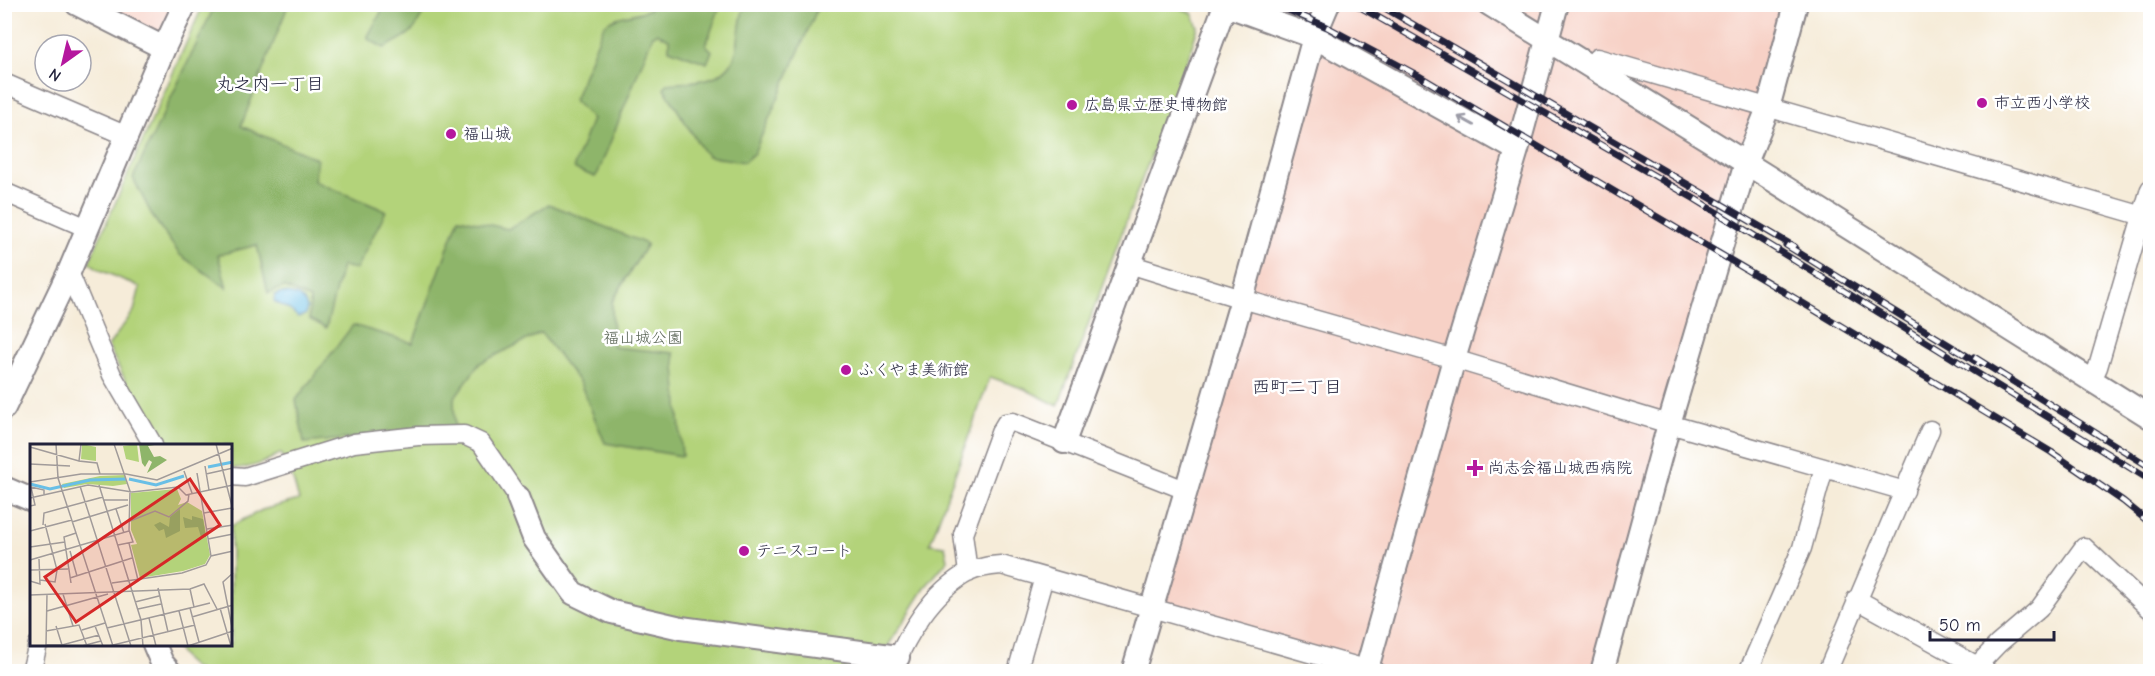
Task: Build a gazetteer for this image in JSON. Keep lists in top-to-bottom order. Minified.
{"districts":["丸之内一丁目","西町二丁目"],"parks":["福山城公園"],"places":{"other":["市立西小学校","広島県立歴史博物館","福山城","ふくやま美術館","テニスコート"],"health":["尚志会福山城西病院"]},"scale_bar":"50 m","north":"bottom left"}
